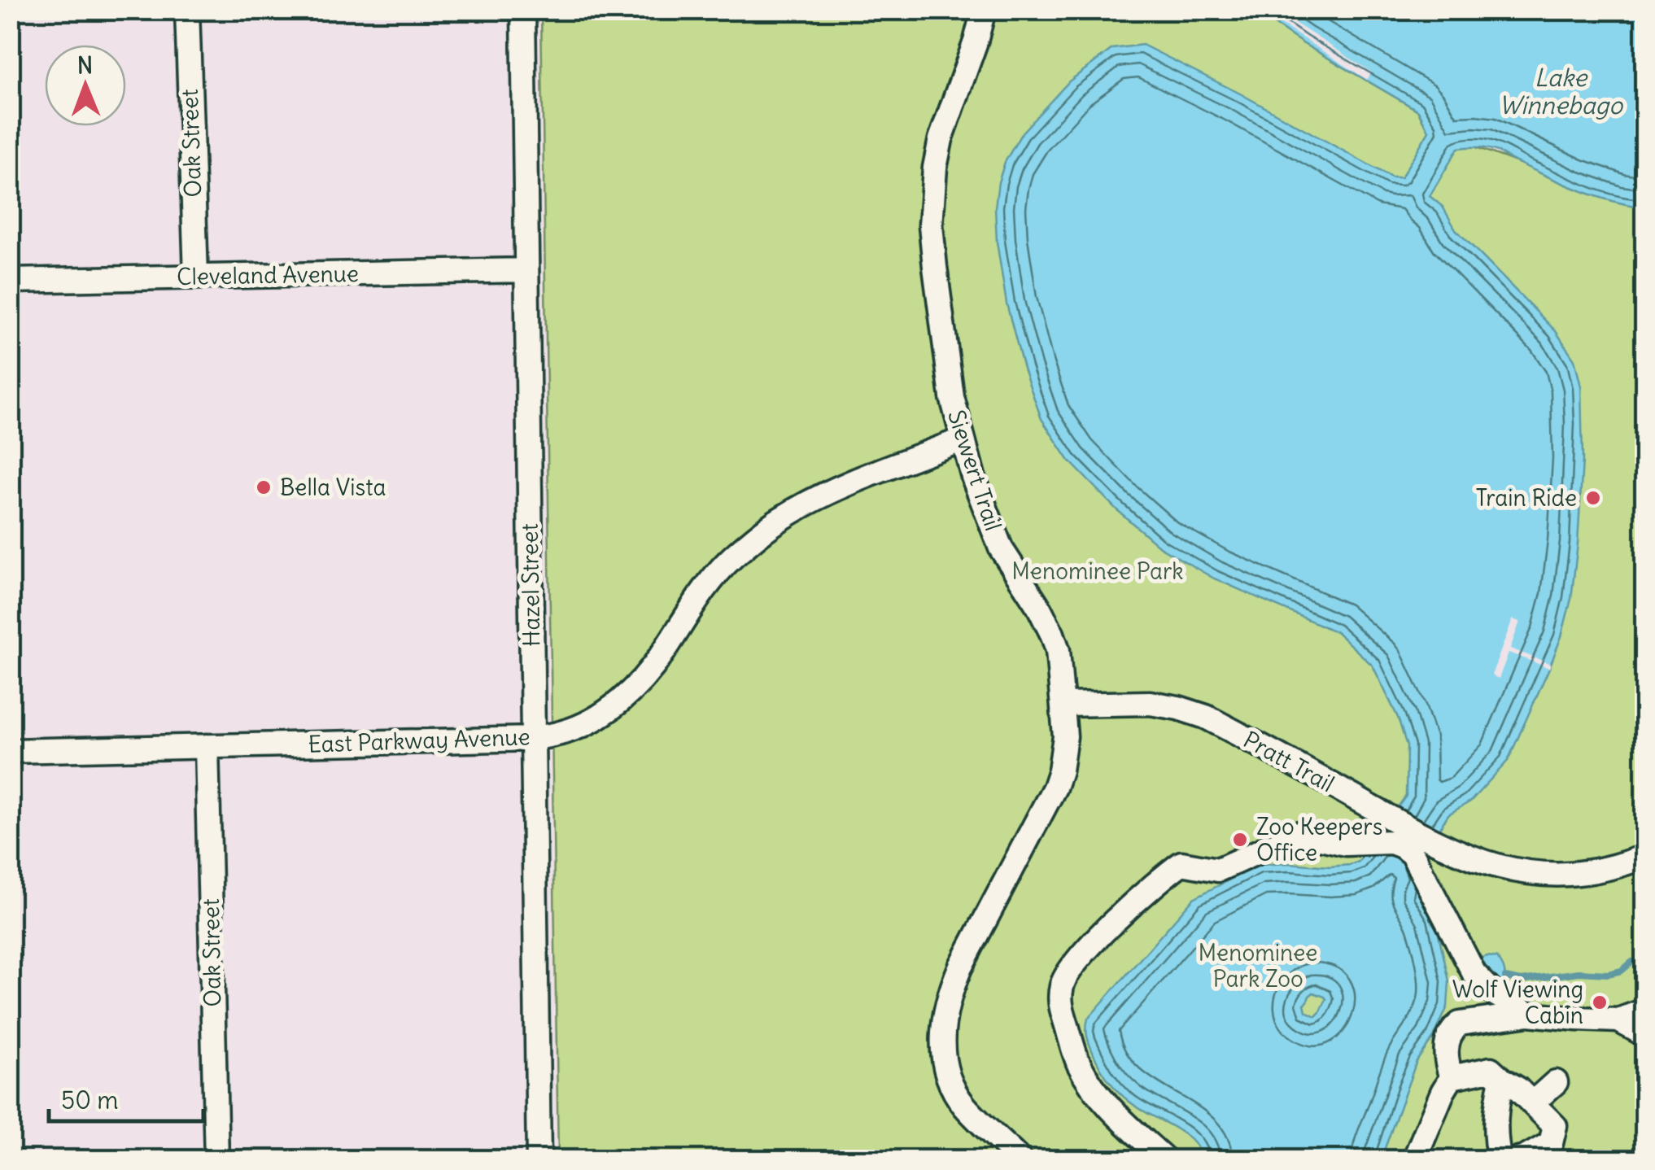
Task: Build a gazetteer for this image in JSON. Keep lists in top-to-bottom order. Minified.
{"streets":{"street":["Oak Street","Cleveland Avenue","Siewert Trail","Hazel Street","East Parkway Avenue","Pratt Trail"]},"crossings":[["Oak Street","Cleveland Avenue"],["Oak Street","East Parkway Avenue"],["Cleveland Avenue","Hazel Street"],["Siewert Trail","East Parkway Avenue"],["Siewert Trail","Pratt Trail"],["Hazel Street","East Parkway Avenue"]],"water":["Lake Winnebago"],"parks":["Menominee Park","Menominee Park Zoo"],"places":["Bella Vista","Train Ride","Zoo Keepers Office","Wolf Viewing Cabin"],"scale_bar":"50 m","north":"top"}
